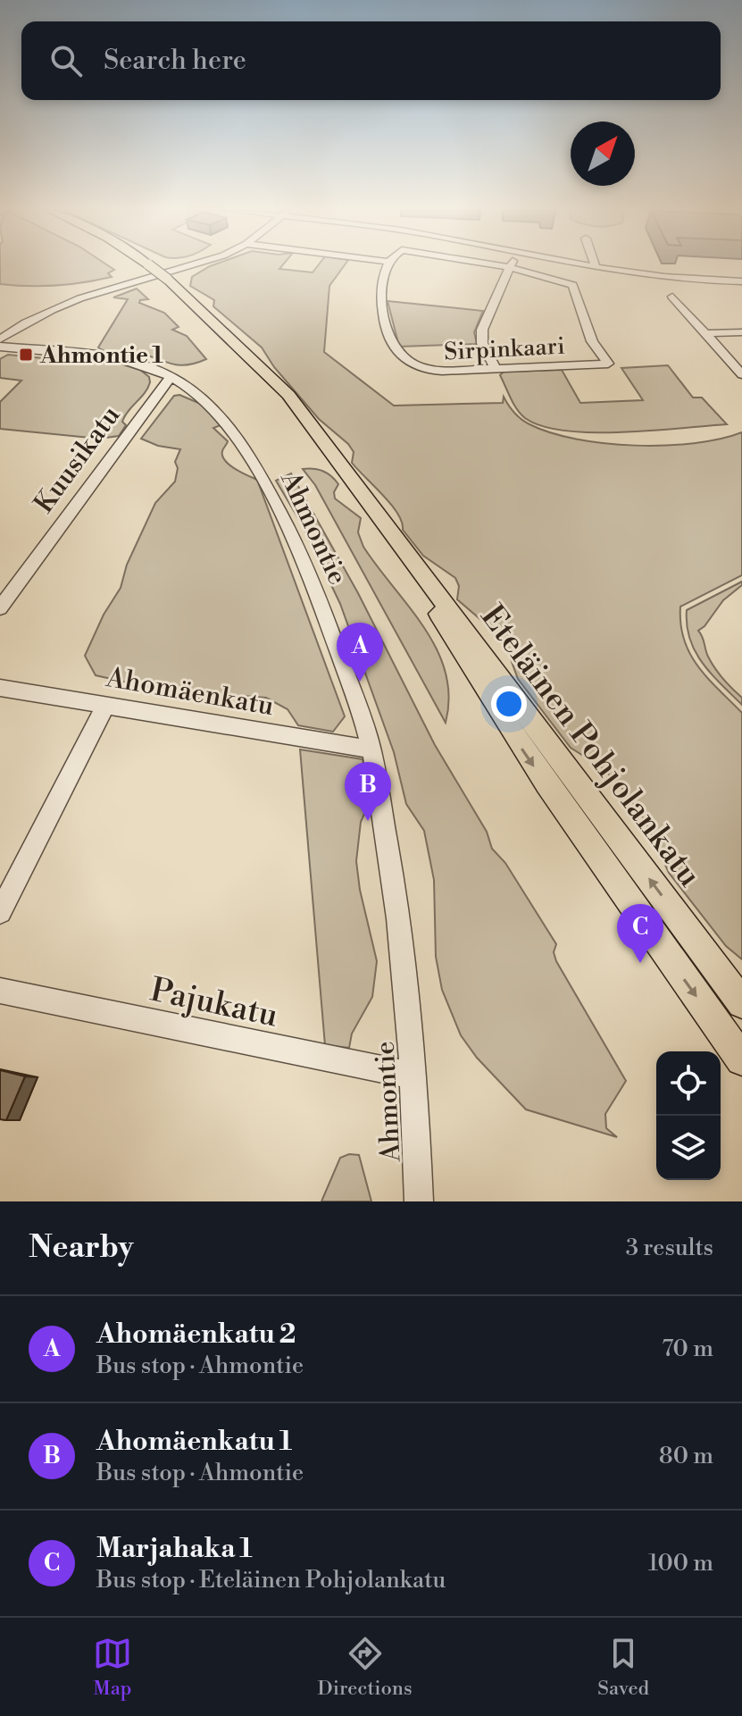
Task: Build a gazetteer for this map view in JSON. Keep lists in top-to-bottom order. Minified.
{"streets":{"main road":["Eteläinen Pohjolankatu"],"street":["Sirpinkaari","Kuusikatu","Ahmontie","Ahomäenkatu","Pajukatu"]},"crossings":[["Kuusikatu","Ahmontie"],["Ahmontie","Ahomäenkatu"],["Ahmontie","Pajukatu"]],"places":{"transit":["Ahmontie 1"]},"north":"top right","page":{"search":"Search here","pins":["A","B","C"],"heading":["Nearby","3 results"],"list":[{"mark":"A","name":"Ahomäenkatu 2","note":"Bus stop · Ahmontie","value":"70 m"},{"mark":"B","name":"Ahomäenkatu 1","note":"Bus stop · Ahmontie","value":"80 m"},{"mark":"C","name":"Marjahaka 1","note":"Bus stop · Eteläinen Pohjolankatu","value":"100 m"}],"nav":["Map","Directions","Saved"]}}
